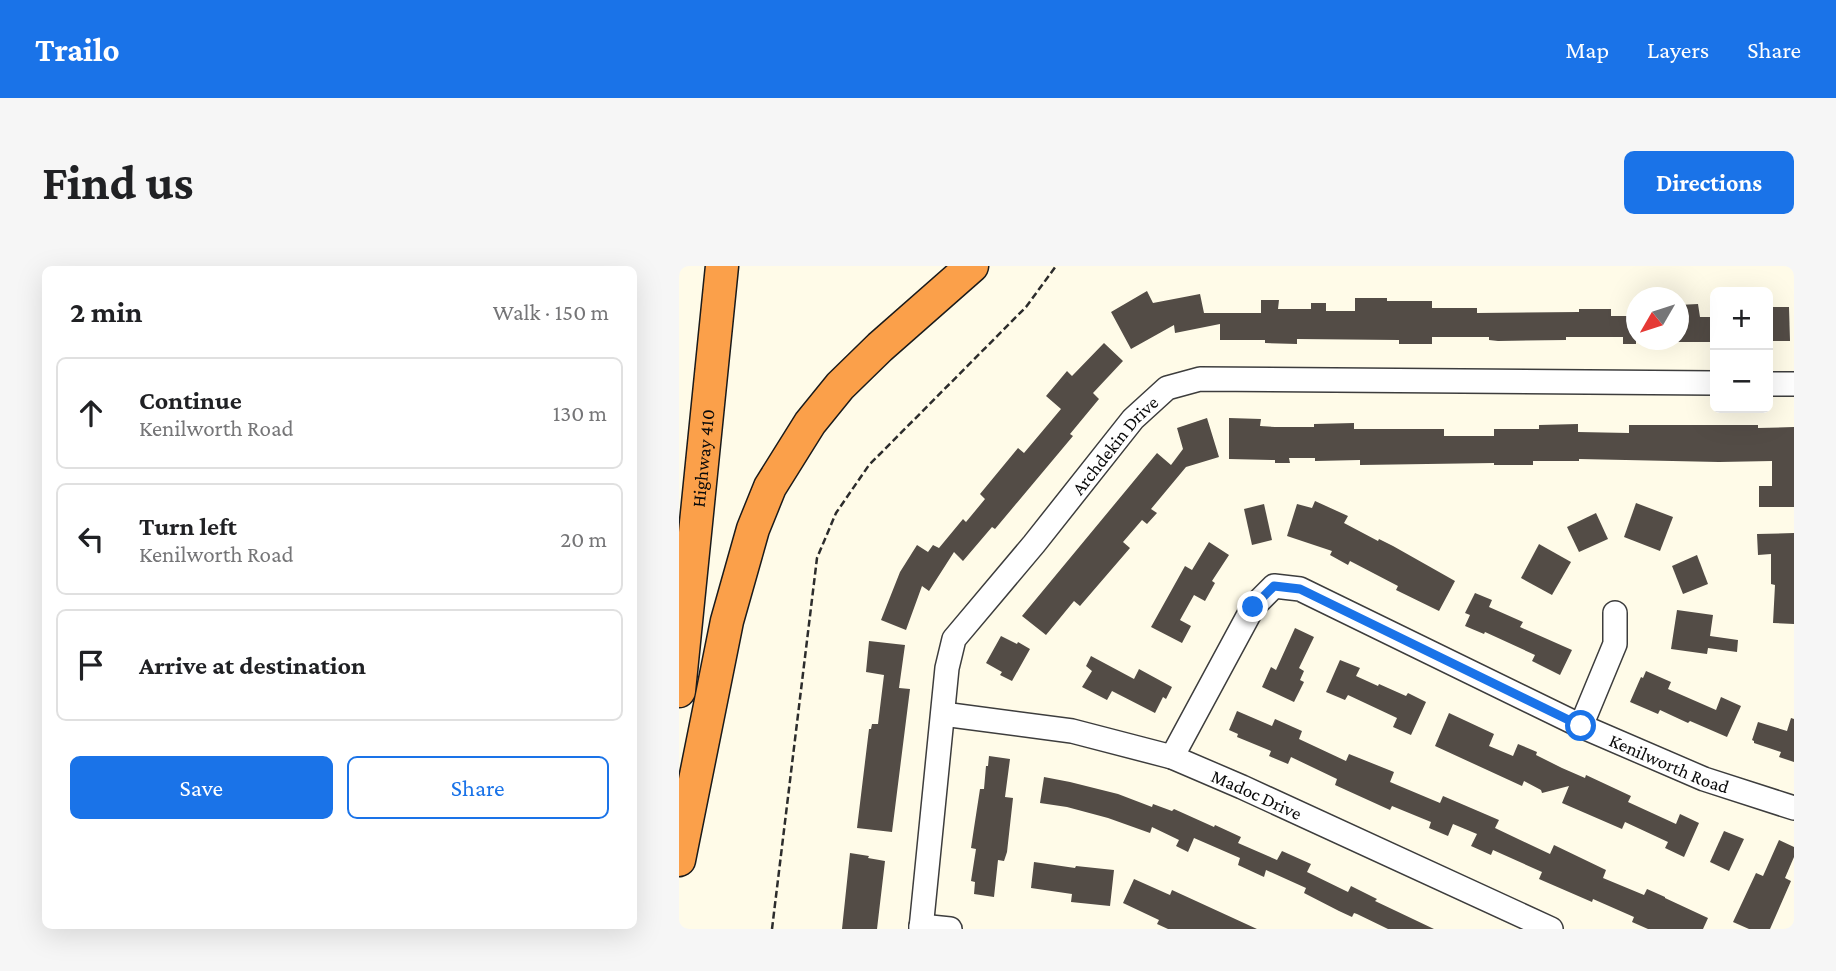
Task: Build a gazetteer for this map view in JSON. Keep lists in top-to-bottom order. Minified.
{"streets":{"highway":["Highway 410"],"street":["Archdekin Drive","Kenilworth Road","Madoc Drive"]},"crossings":[["Archdekin Drive","Madoc Drive"],["Kenilworth Road","Madoc Drive"]],"north":"bottom left","page":{"header":"Trailo","nav":["Map","Layers","Share"],"buttons":["Directions",["Save","Share"]],"title":"Find us","heading":["2 min","Walk · 150 m"],"map_buttons":["+","−"],"list":[["Continue","Kenilworth Road","130 m"],["Turn left","Kenilworth Road","20 m"],"Arrive at destination"]}}
